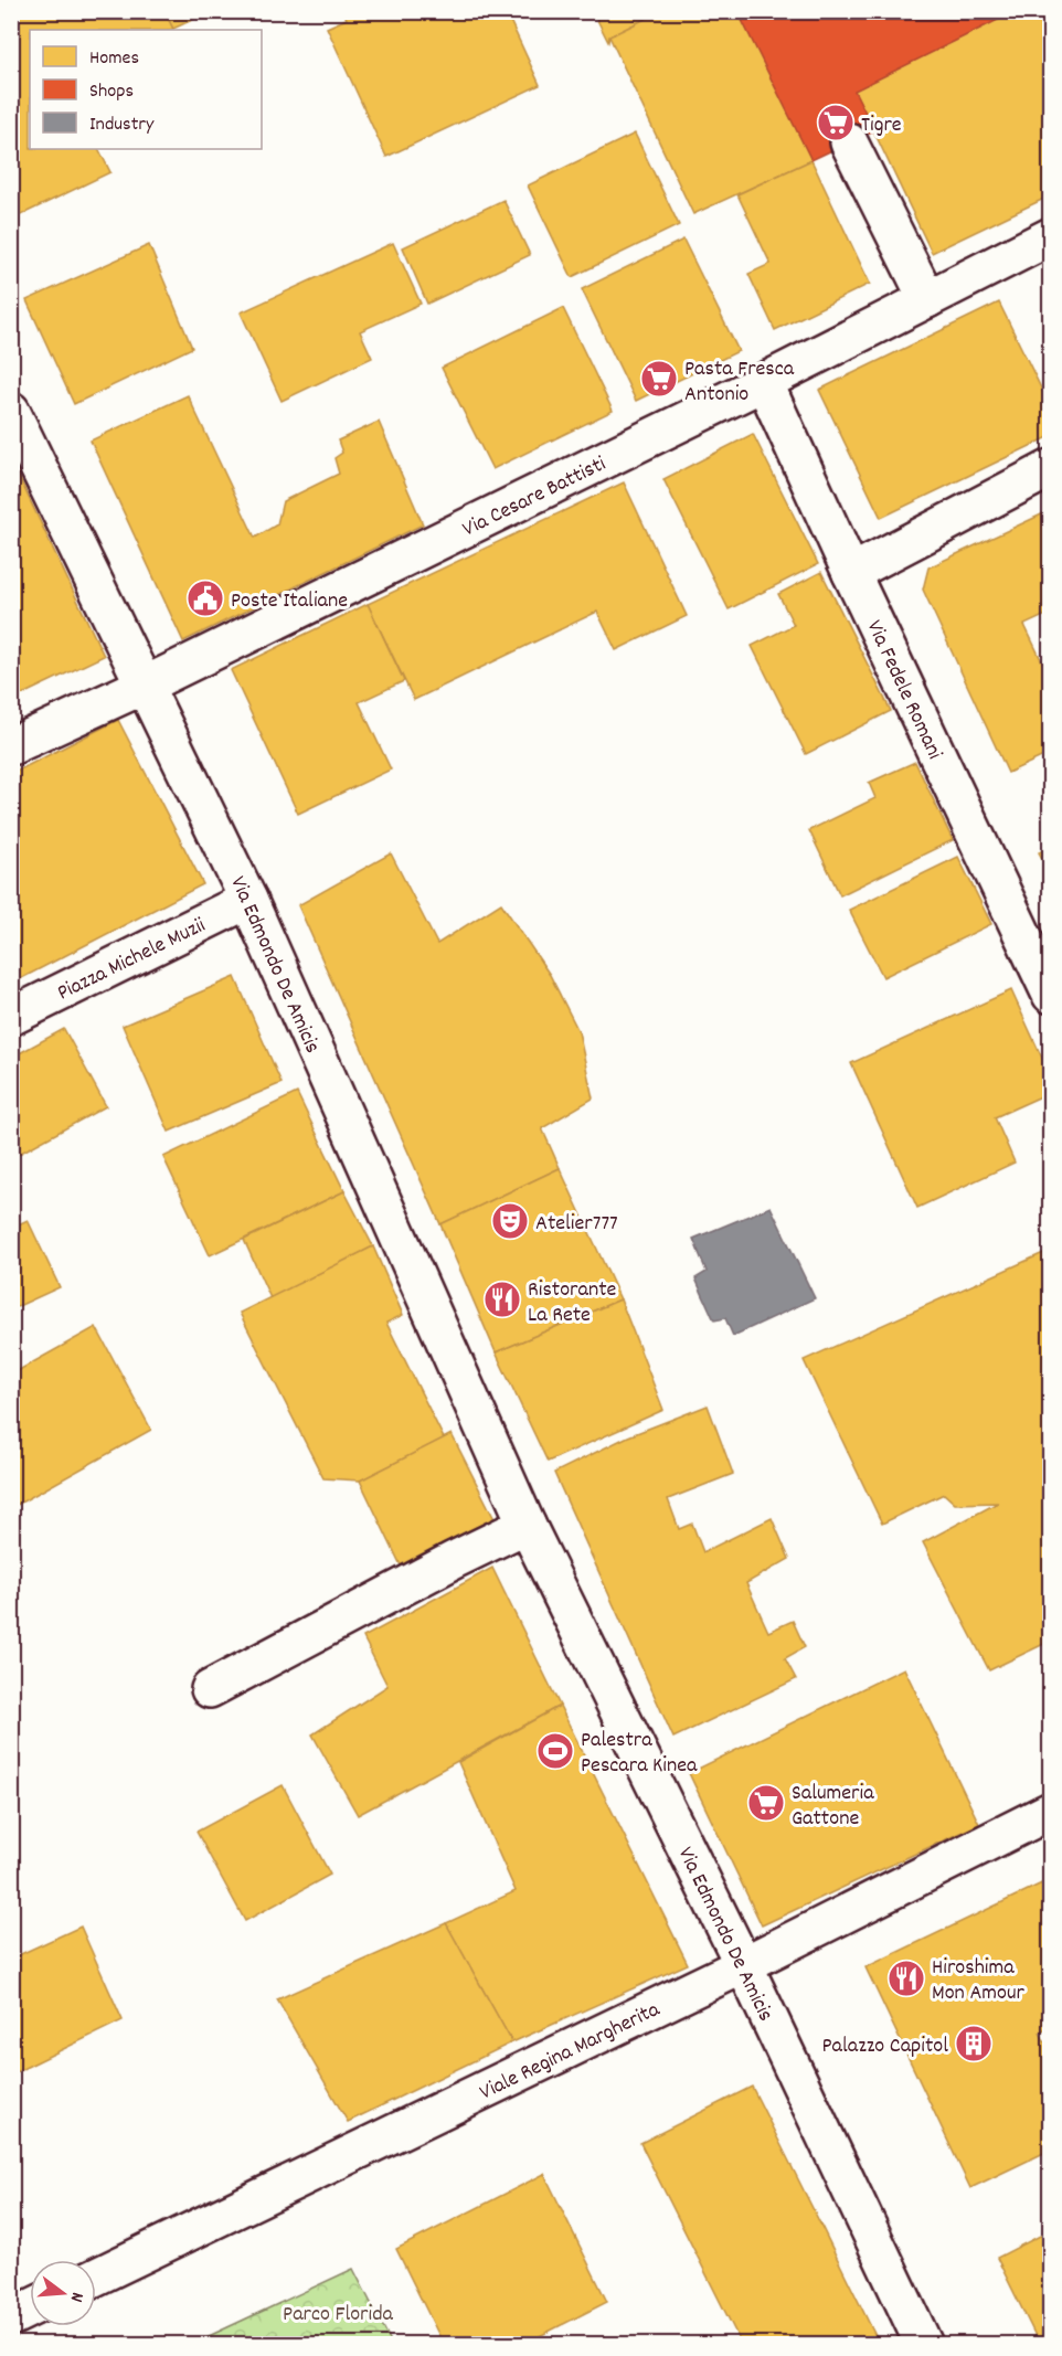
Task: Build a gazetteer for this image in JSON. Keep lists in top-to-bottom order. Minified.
{"streets":{"street":["Via Cesare Battisti","Via Fedele Romani","Piazza Michele Muzii","Via Edmondo De Amicis","Viale Regina Margherita"]},"crossings":[["Via Cesare Battisti","Via Fedele Romani"],["Via Cesare Battisti","Via Edmondo De Amicis"],["Piazza Michele Muzii","Via Edmondo De Amicis"],["Via Edmondo De Amicis","Viale Regina Margherita"]],"parks":["Parco Florida"],"places":{"supermarket":["Tigre","Pasta Fresca Antonio","Salumeria Gattone"],"public building":["Poste Italiane"],"theatre":["Atelier777"],"restaurant":["Ristorante La Rete","Hiroshima Mon Amour"],"sports":["Palestra Pescara Kinea"],"building":["Palazzo Capitol"]},"legend":["Homes","Shops","Industry"],"north":"right"}
